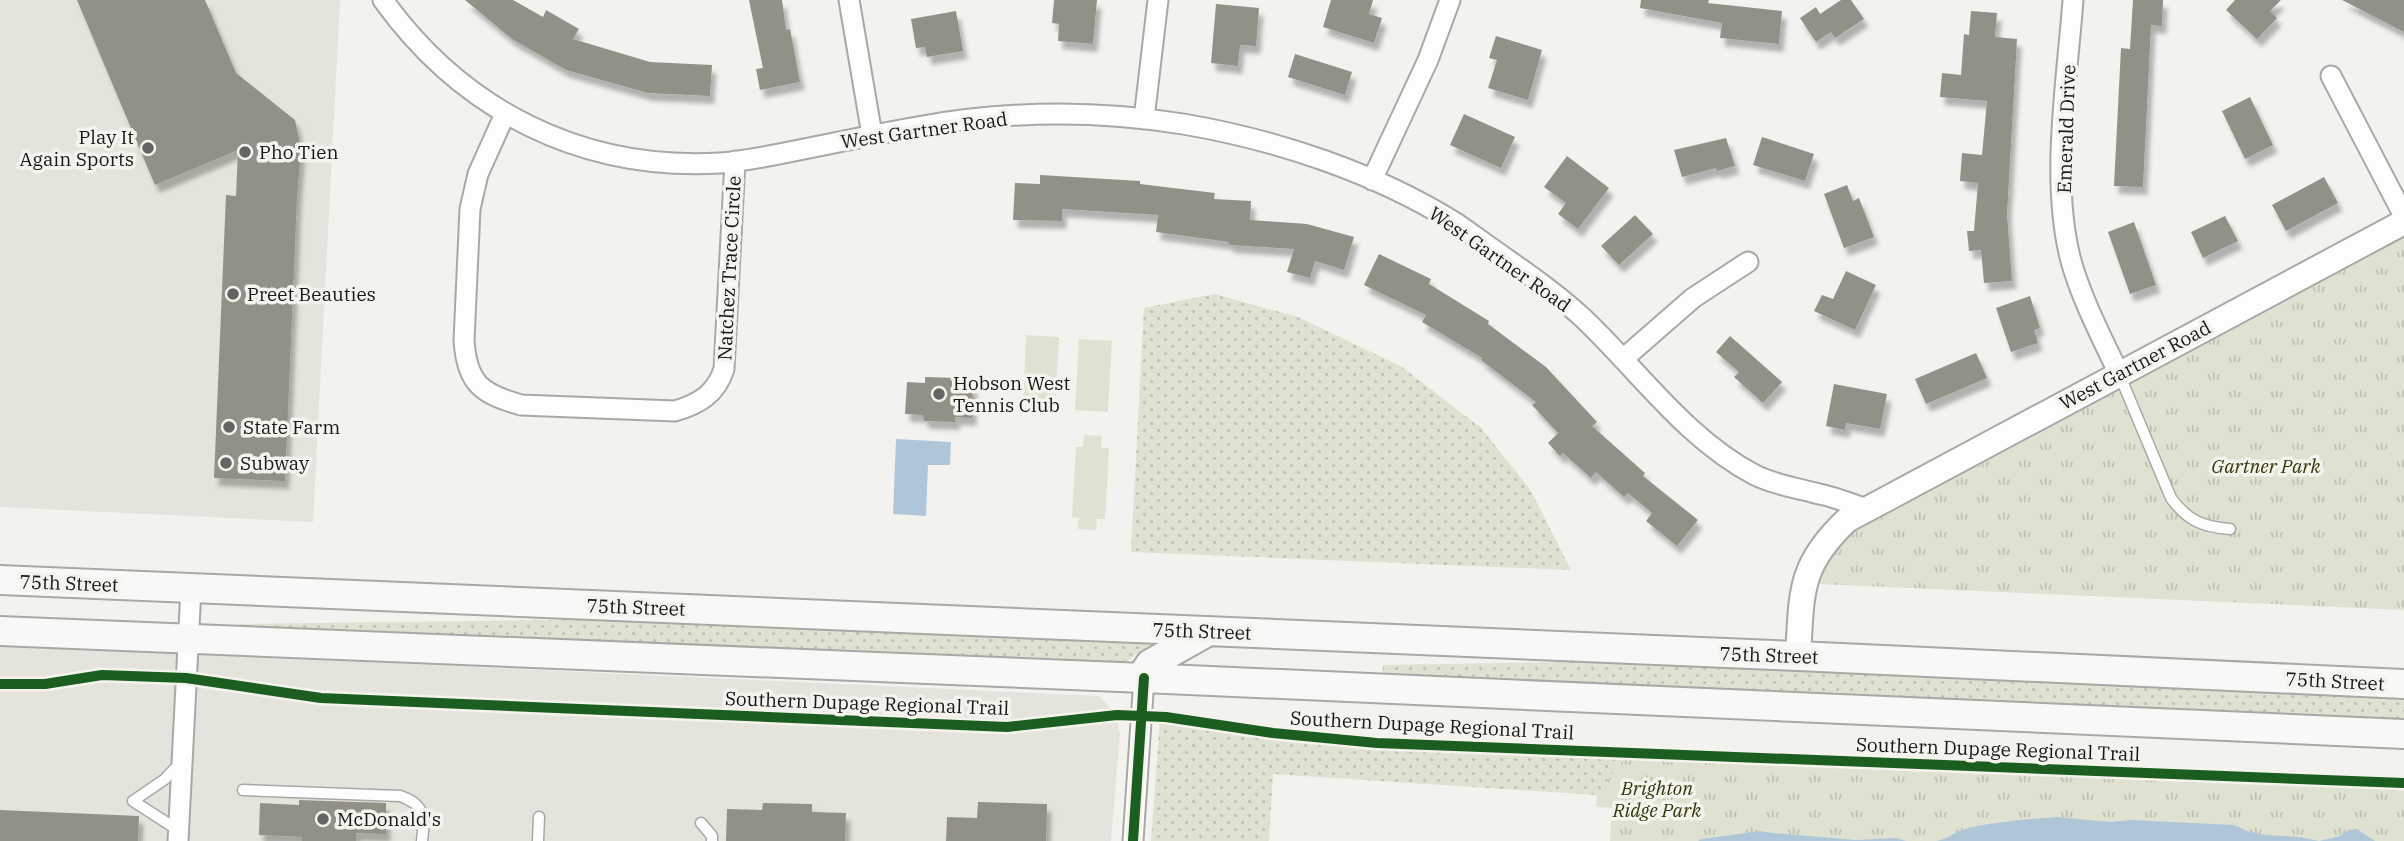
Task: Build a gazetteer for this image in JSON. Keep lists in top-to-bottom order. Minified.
{"streets":{"main road":["75th Street"],"street":["Emerald Drive","West Gartner Road","Natchez Trace Circle"],"cycle path":["Southern Dupage Regional Trail"]},"crossings":[["Emerald Drive","West Gartner Road"],["West Gartner Road","Natchez Trace Circle"],["West Gartner Road","75th Street"]],"parks":["Gartner Park","Brighton Ridge Park"],"places":["Play It Again Sports","Pho Tien","Preet Beauties","Hobson West Tennis Club","State Farm","Subway","McDonald's"]}
